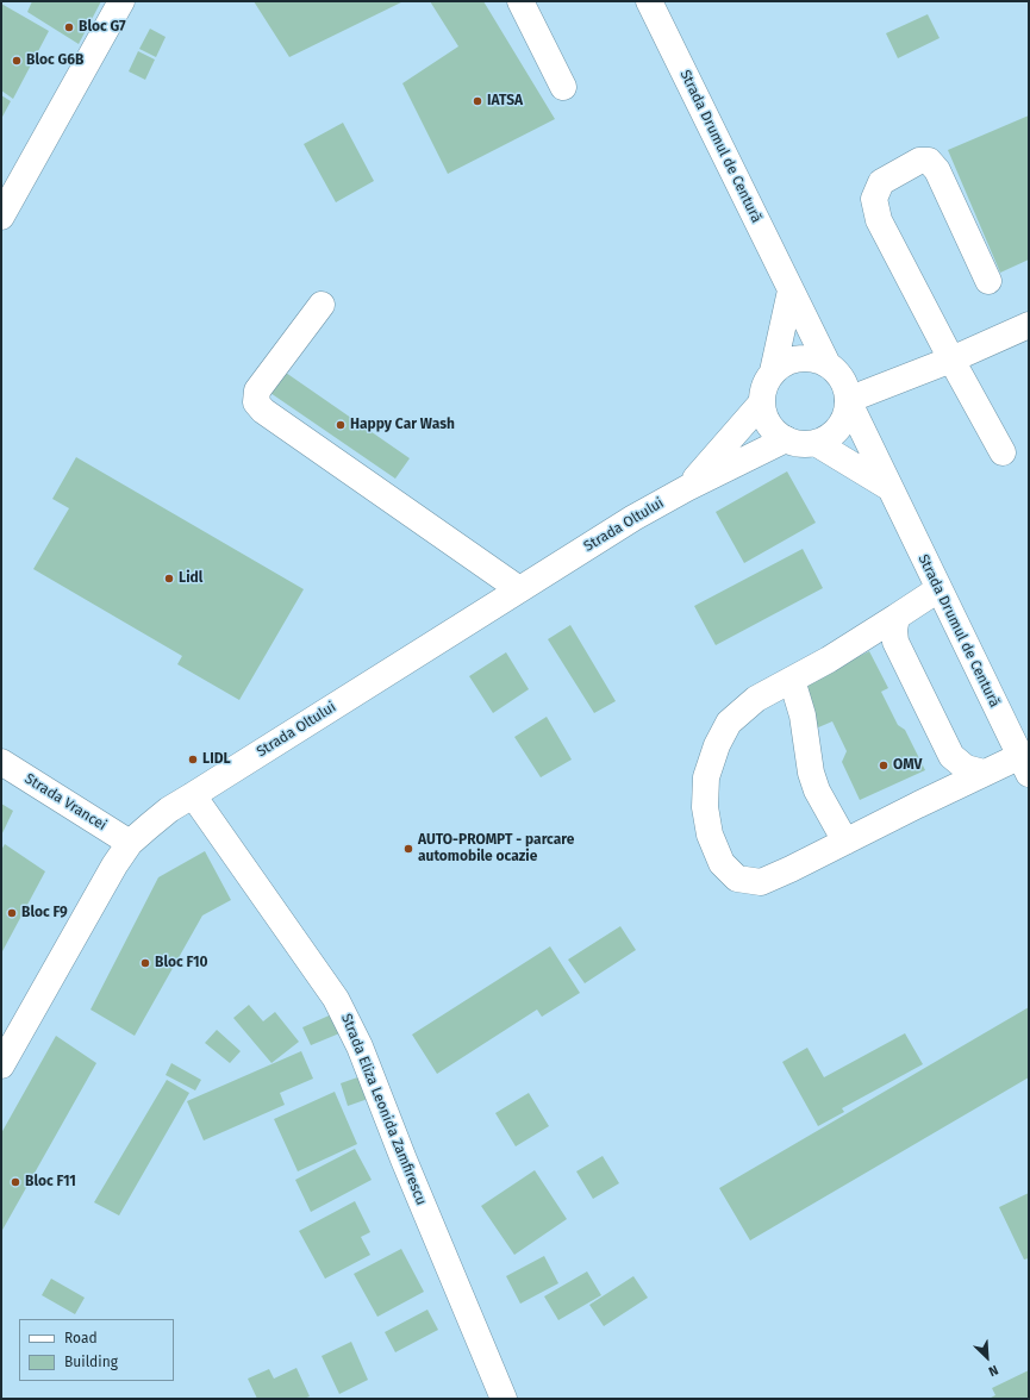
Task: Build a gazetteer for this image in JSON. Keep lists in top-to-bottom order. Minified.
{"streets":{"main road":["Strada Drumul de Centură","Strada Oltului","Strada Vrancei","Strada Eliza Leonida Zamfirescu"]},"crossings":[["Strada Drumul de Centură","Strada Oltului"],["Strada Oltului","Strada Vrancei"],["Strada Oltului","Strada Eliza Leonida Zamfirescu"]],"places":["Bloc G7","Bloc G6B","IATSA","Happy Car Wash","Lidl","LIDL","OMV","AUTO-PROMPT - parcare automobile ocazie","Bloc F9","Bloc F10","Bloc F11"],"legend":["Road","Building"],"north":"bottom right"}
